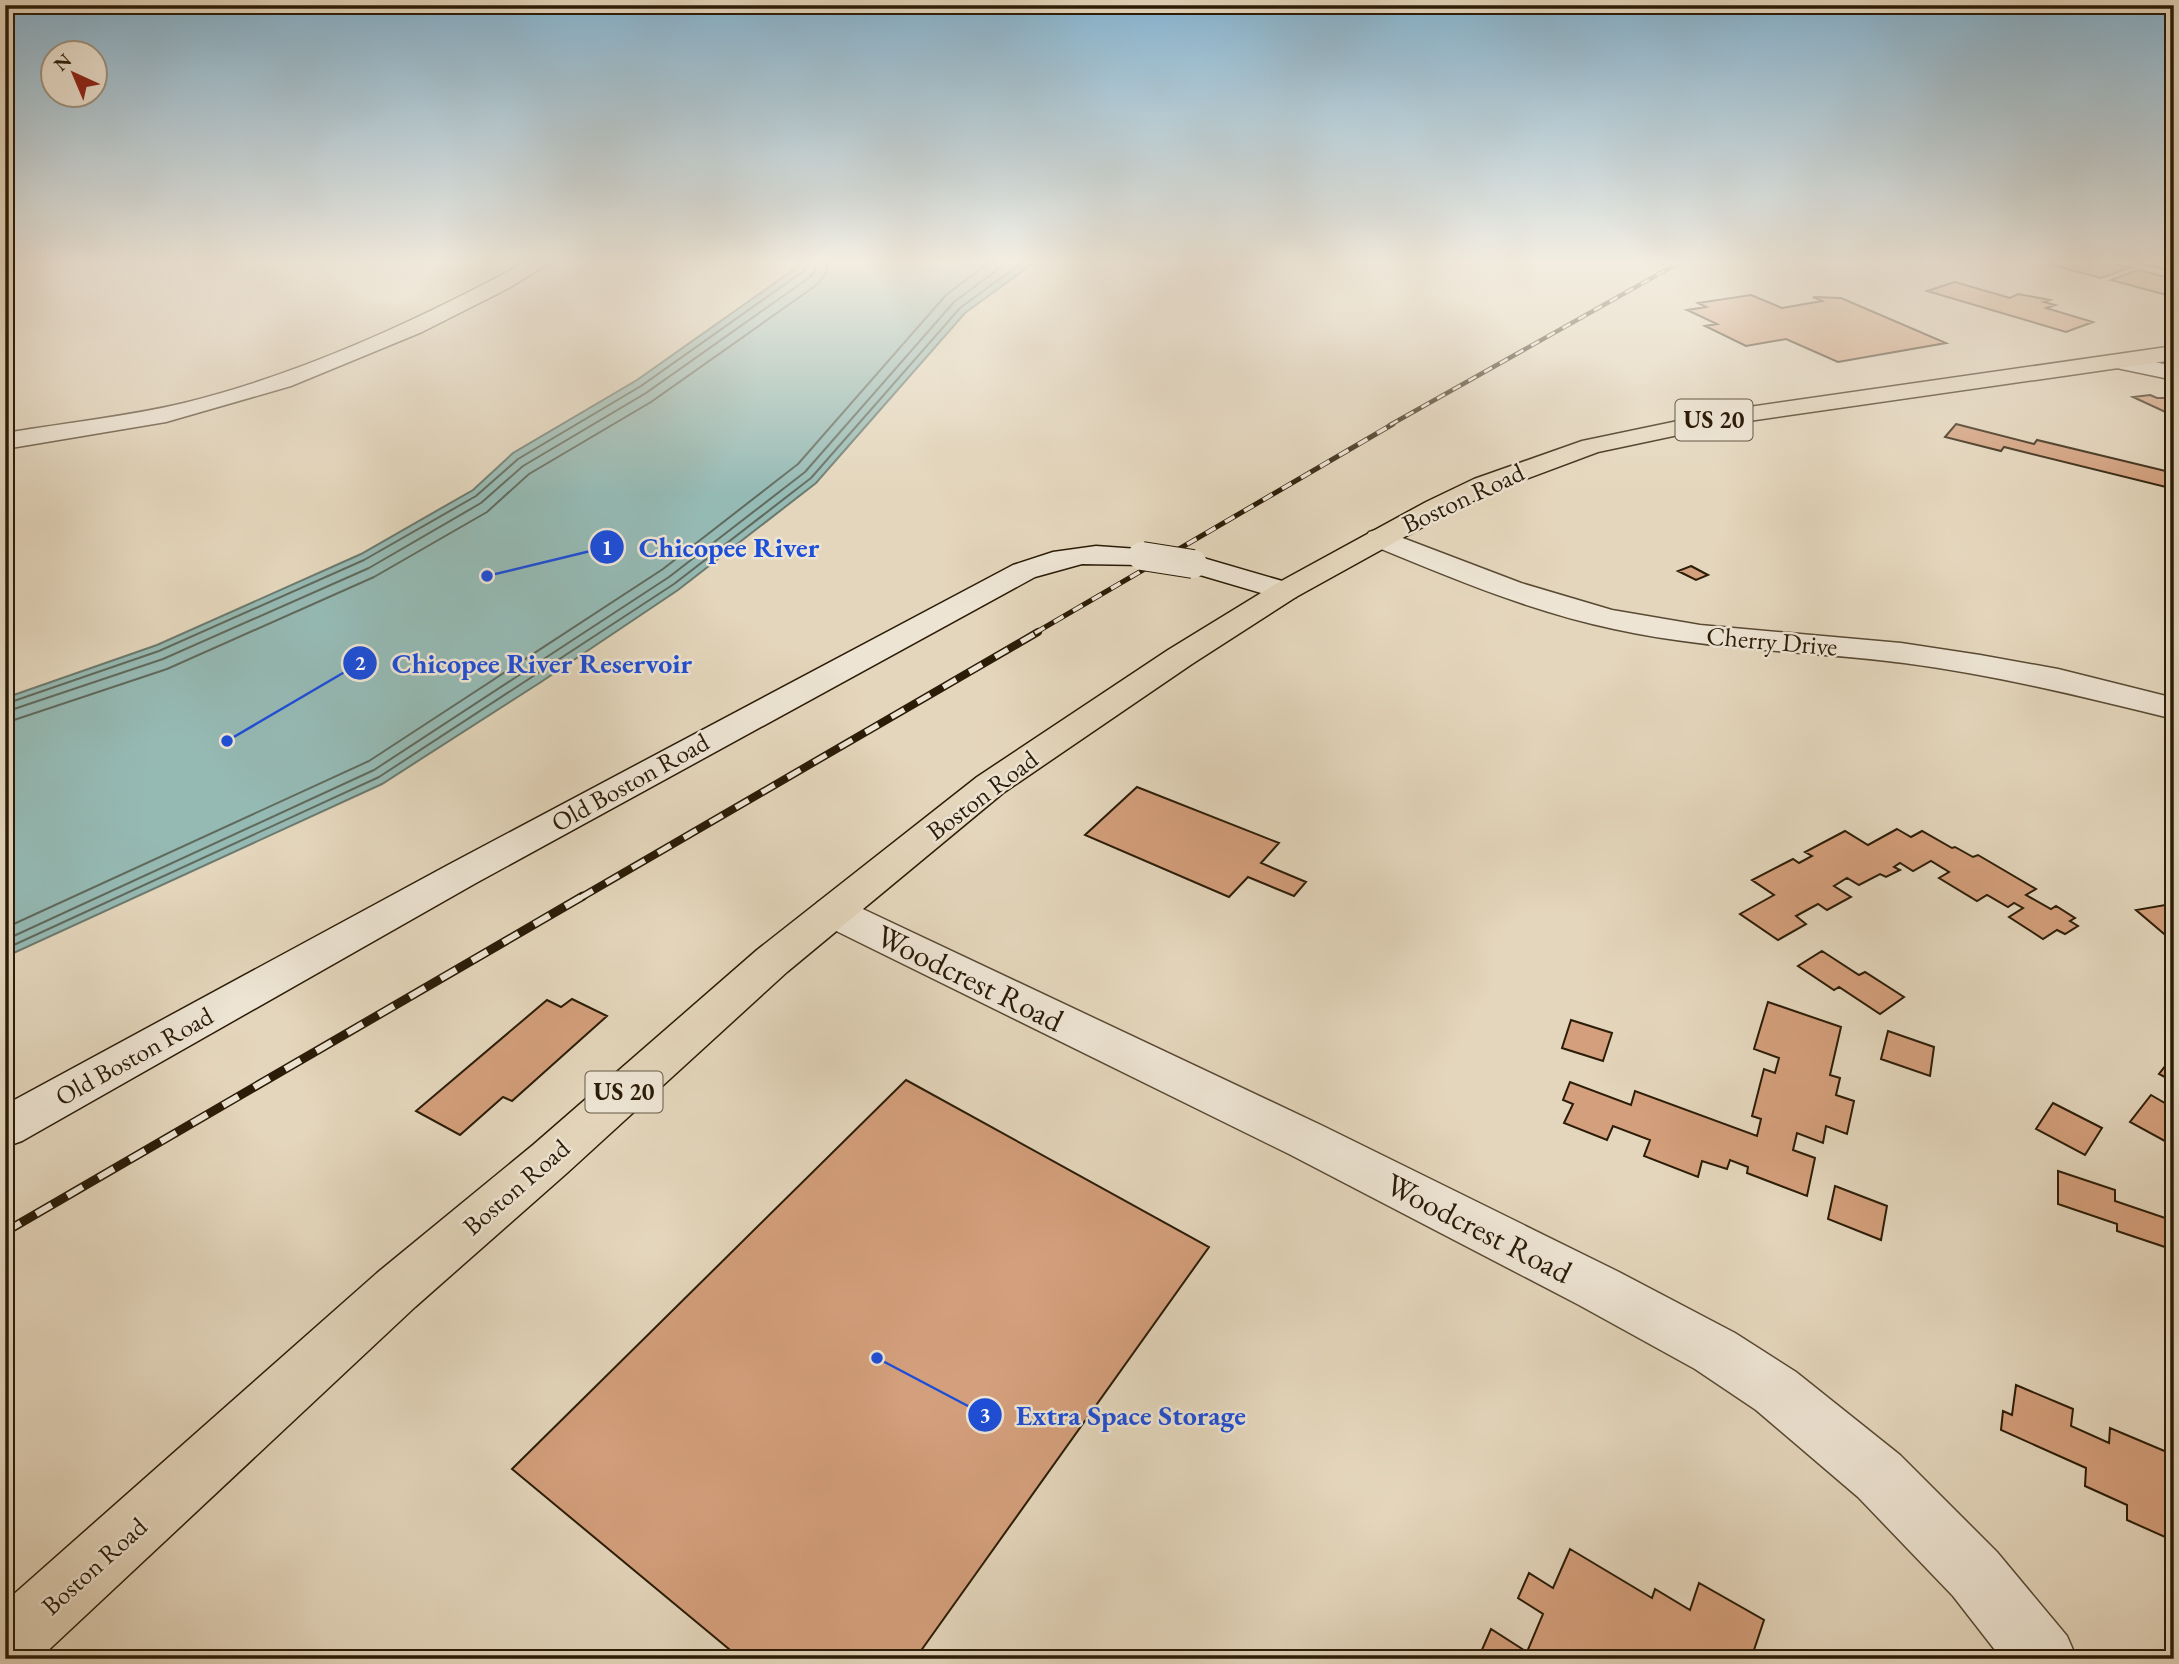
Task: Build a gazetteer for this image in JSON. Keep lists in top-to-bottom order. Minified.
{"streets":{"main road":["US 20","Boston Road"],"street":["Cherry Drive","Old Boston Road","Woodcrest Road"]},"crossings":[["Boston Road","Cherry Drive"],["Boston Road","Old Boston Road"],["Boston Road","Woodcrest Road"]],"places":["Chicopee River","Chicopee River Reservoir","Extra Space Storage"],"north":"top left"}
